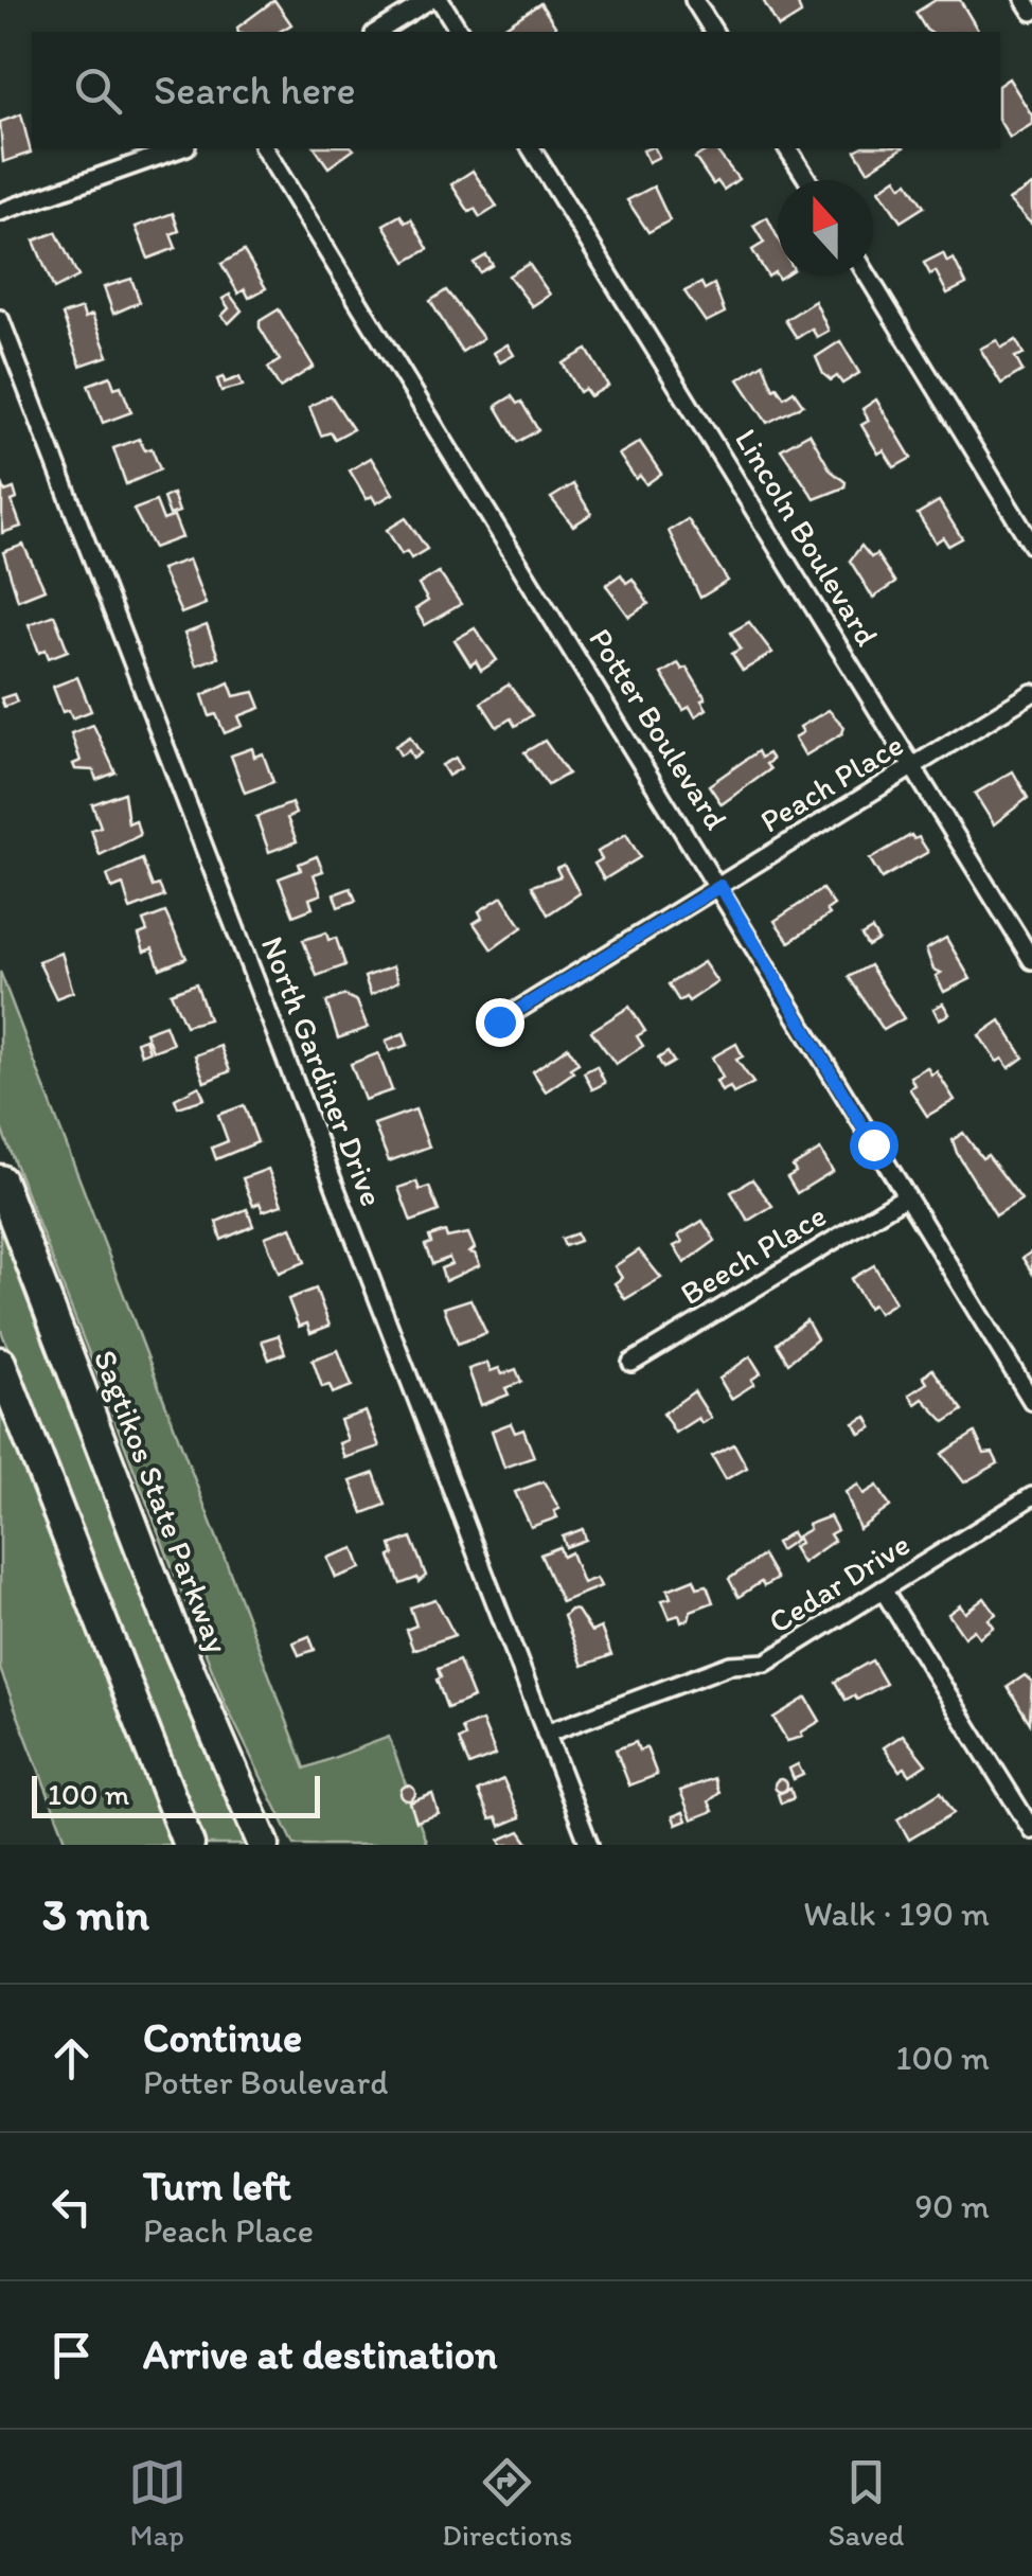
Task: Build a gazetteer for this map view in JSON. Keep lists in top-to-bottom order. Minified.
{"streets":{"highway":["Sagtikos State Parkway"],"street":["Lincoln Boulevard","Potter Boulevard","Peach Place","North Gardiner Drive","Beech Place","Cedar Drive"]},"crossings":[["Lincoln Boulevard","Peach Place"],["Potter Boulevard","Peach Place"],["Potter Boulevard","Beech Place"],["North Gardiner Drive","Cedar Drive"]],"scale_bar":"100 m","north":"top","page":{"search":"Search here","scale":"100 m","heading":["3 min","Walk · 190 m"],"list":[["Continue","Potter Boulevard","100 m"],["Turn left","Peach Place","90 m"],"Arrive at destination"],"nav":["Map","Directions","Saved"]}}
